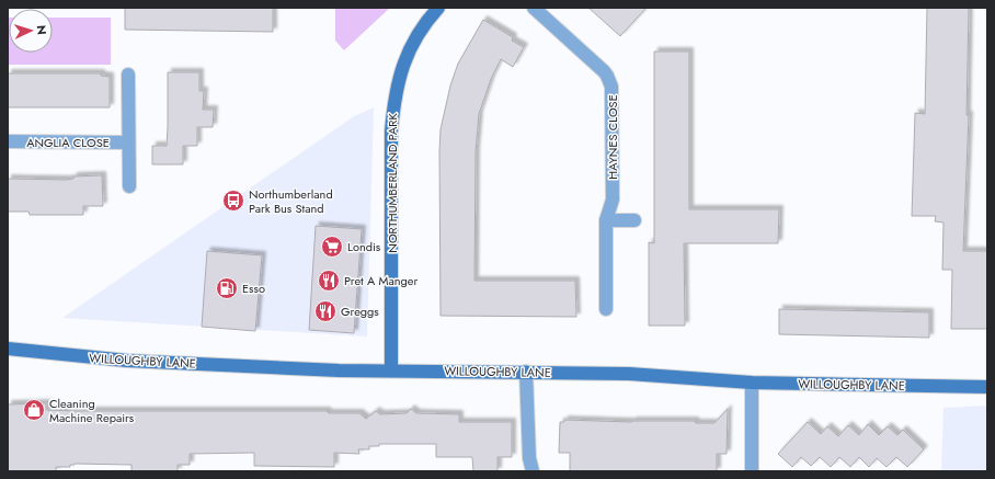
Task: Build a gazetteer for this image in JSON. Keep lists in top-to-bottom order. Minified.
{"streets":{"street":["HAYNES CLOSE","ANGLIA CLOSE","NORTHUMBERLAND PARK","WILLOUGHBY LANE"]},"crossings":[["NORTHUMBERLAND PARK","WILLOUGHBY LANE"]],"places":{"bus stop":["Northumberland Park Bus Stand"],"supermarket":["Londis"],"restaurant":["Pret A Manger","Greggs"],"fuel station":["Esso"],"shop":["Cleaning Machine Repairs"]},"north":"right"}
